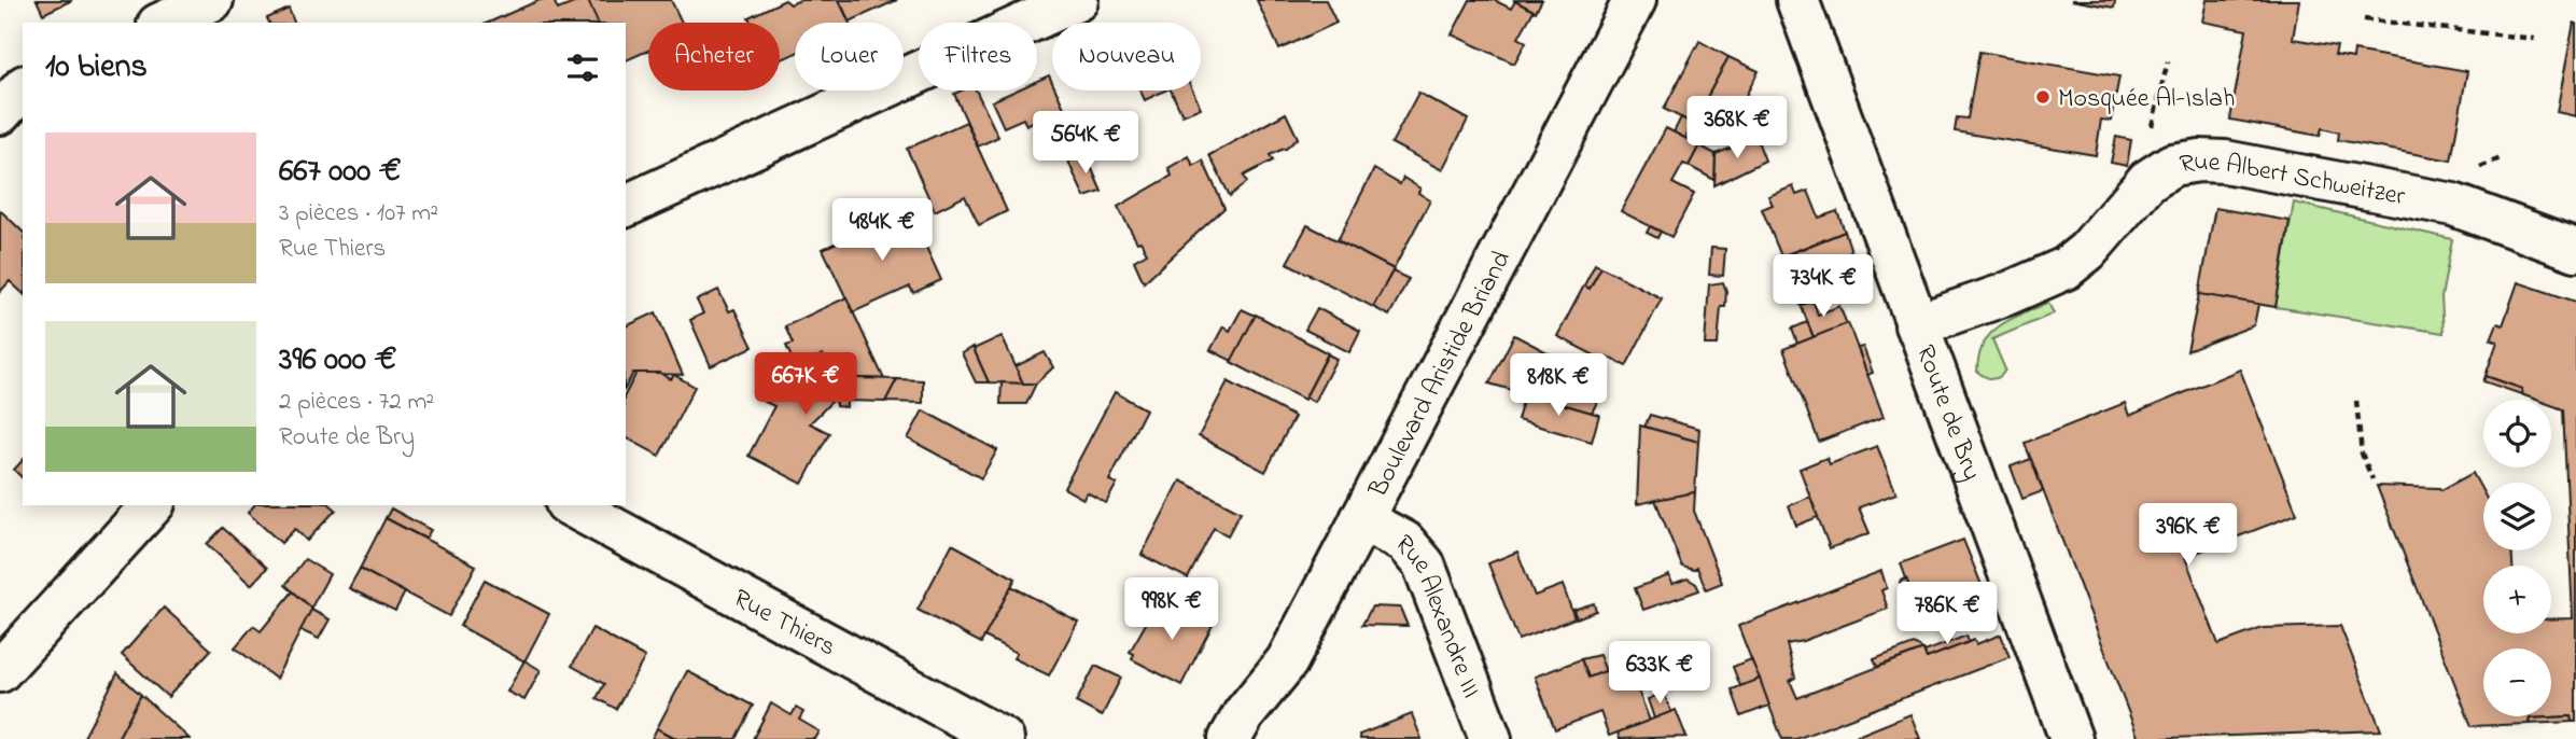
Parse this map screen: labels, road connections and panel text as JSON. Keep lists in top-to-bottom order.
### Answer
{
  "streets": {
    "street": [
      "Rue Albert Schweitzer",
      "Boulevard Aristide Briand",
      "Route de Bry",
      "Rue Thiers",
      "Rue Alexandre III"
    ]
  },
  "crossings": [
    ["Rue Albert Schweitzer", "Route de Bry"],
    ["Boulevard Aristide Briand", "Rue Alexandre III"]
  ],
  "places": ["Mosquée Al-Islah"],
  "page": {
    "chip": [
      "Acheter",
      "Louer",
      "Filtres",
      "Nouveau"
    ],
    "heading": "10 biens",
    "price": [
      "368K €",
      "564K €",
      "484K €",
      "734K €",
      "667K €",
      "818K €",
      "396K €",
      "998K €",
      "786K €",
      "633K €"
    ],
    "list": [
      {
        "name": "667 000 €",
        "note": "3 pièces · 107 m² · Rue Thiers"
      },
      {
        "name": "396 000 €",
        "note": "2 pièces · 72 m² · Route de Bry"
      }
    ],
    "map_buttons": ["+", "−"]
  }
}
